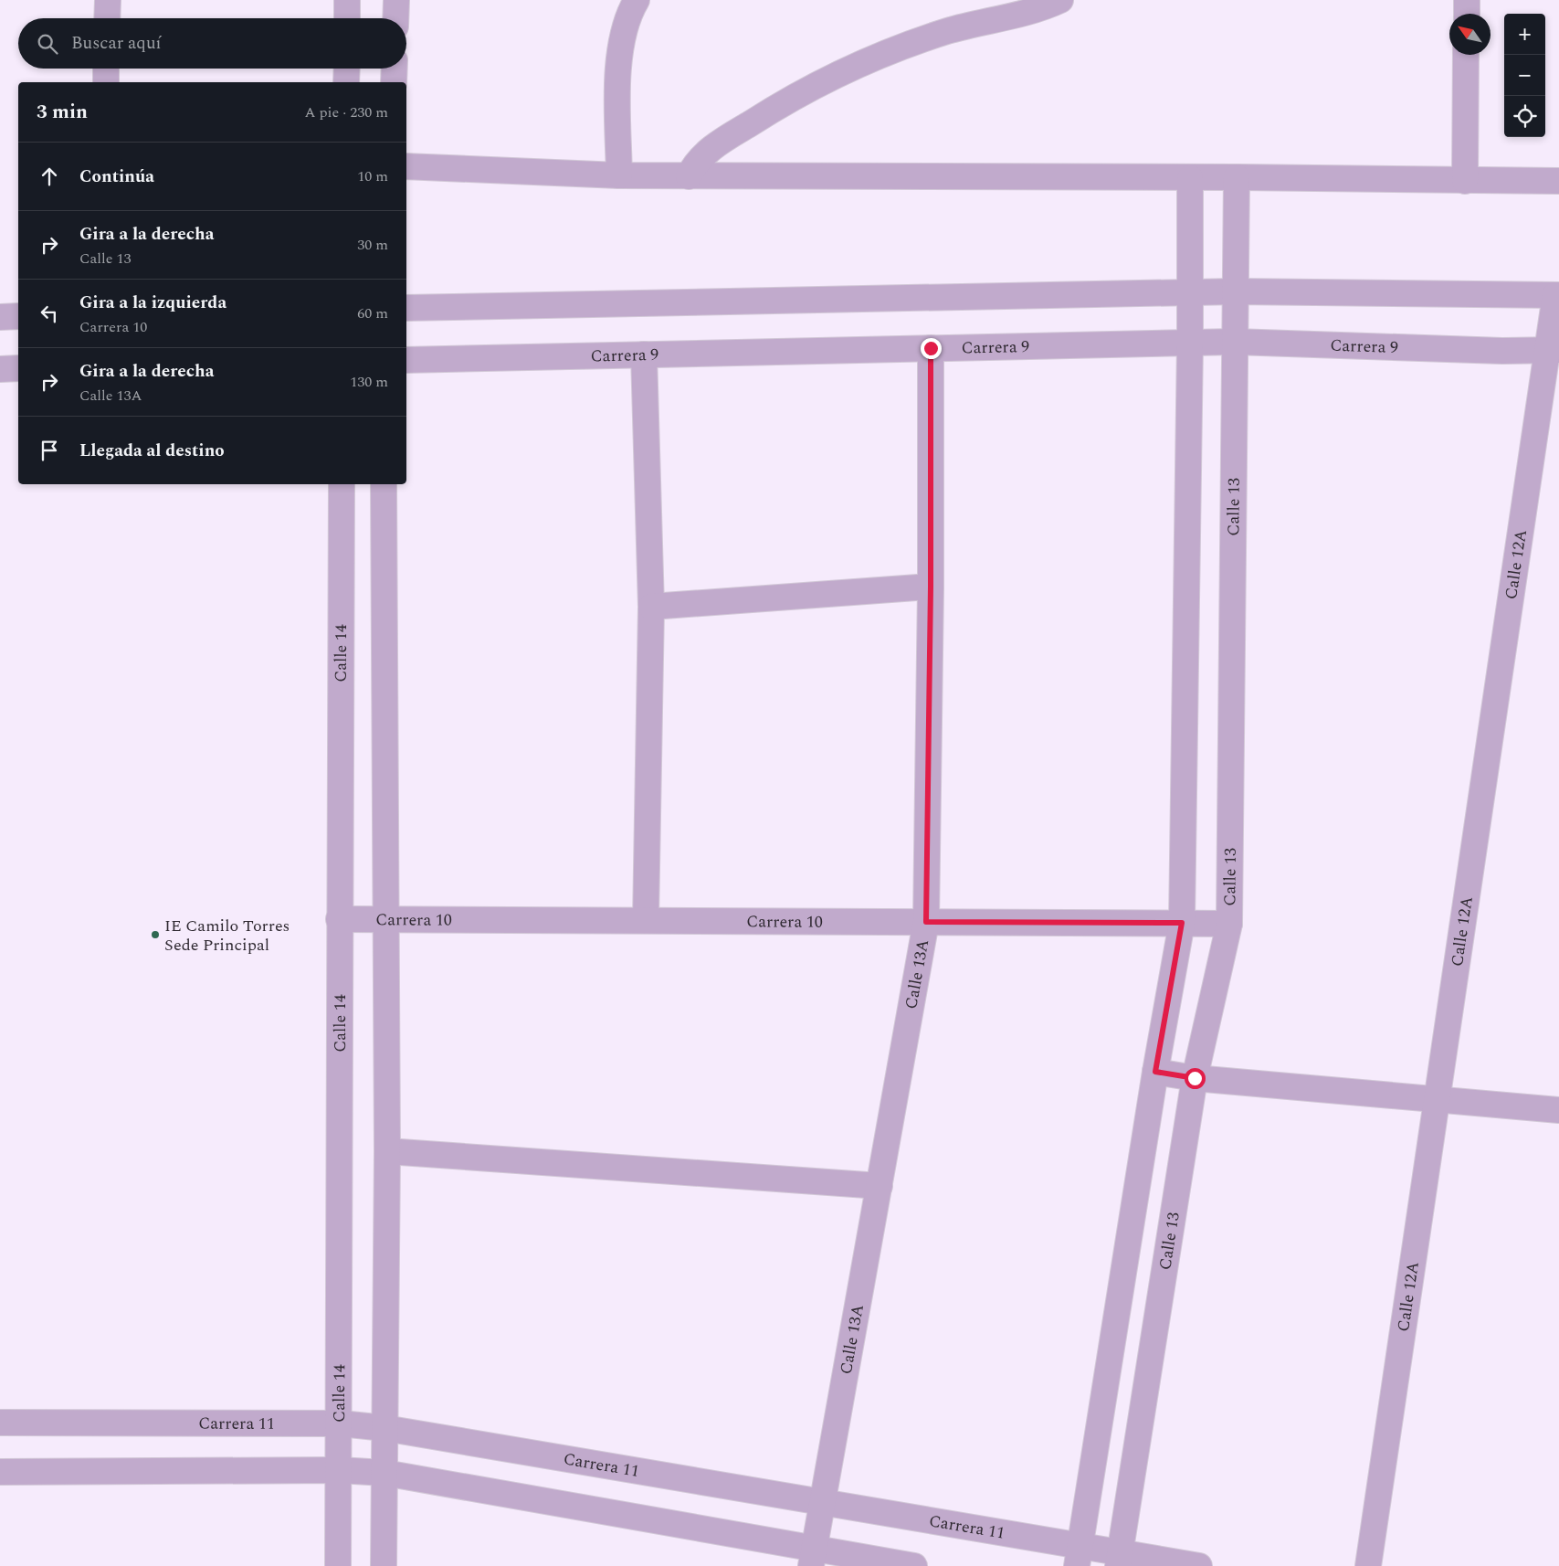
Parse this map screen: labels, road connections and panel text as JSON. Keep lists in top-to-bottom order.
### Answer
{
  "streets": {
    "street": [
      "Carrera 9",
      "Calle 13",
      "Calle 12A",
      "Calle 14",
      "Carrera 10",
      "Calle 13A",
      "Carrera 11"
    ]
  },
  "crossings": [
    ["Carrera 9", "Calle 13"],
    ["Carrera 9", "Calle 12A"],
    ["Carrera 9", "Calle 13A"],
    ["Calle 13", "Carrera 10"],
    ["Calle 13", "Carrera 11"],
    ["Calle 14", "Carrera 10"],
    ["Calle 14", "Carrera 11"],
    ["Carrera 10", "Calle 13A"],
    ["Calle 13A", "Carrera 11"]
  ],
  "places": ["IE Camilo Torres Sede Principal"],
  "north": "top left",
  "page": {
    "map_buttons": ["+", "−"],
    "search": "Buscar aquí",
    "heading": ["3 min", "A pie · 230 m"],
    "list": [
      ["Continúa", "10 m"],
      ["Gira a la derecha", "Calle 13", "30 m"],
      ["Gira a la izquierda", "Carrera 10", "60 m"],
      ["Gira a la derecha", "Calle 13A", "130 m"],
      "Llegada al destino"
    ]
  }
}
